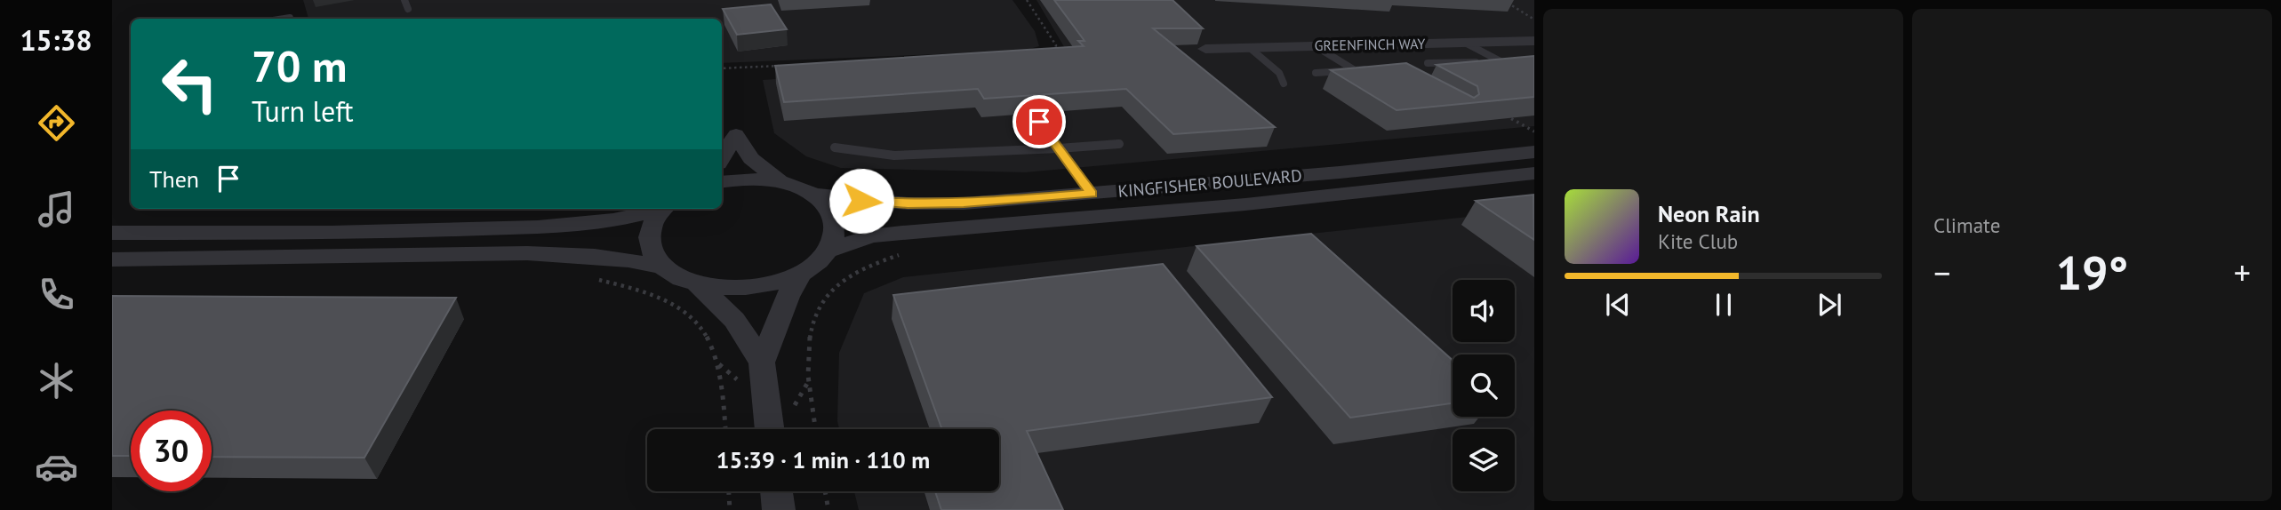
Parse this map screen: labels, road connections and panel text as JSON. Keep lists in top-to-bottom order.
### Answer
{
  "streets": {
    "street": ["GREENFINCH WAY", "KINGFISHER BOULEVARD"]
  },
  "page": {
    "tabs": "15:38",
    "tile": "Climate",
    "turn": ["70 m", "Turn left"],
    "then": "Then",
    "song": ["Neon Rain", "Kite Club"],
    "heat": ["−", "19°", "+"],
    "limit": "30",
    "trip": "15:39 · 1 min · 110 m"
  }
}
